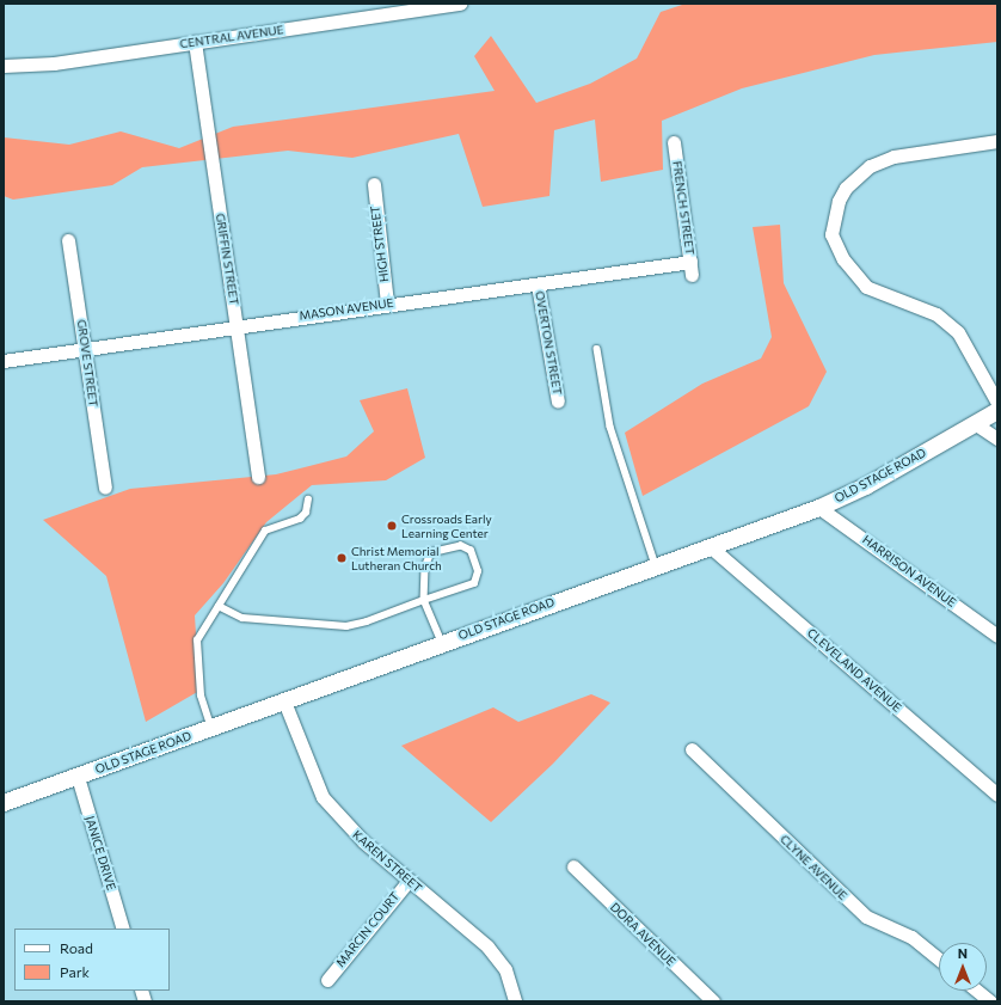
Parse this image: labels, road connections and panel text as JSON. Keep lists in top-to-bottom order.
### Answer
{
  "streets": {
    "street": [
      "CENTRAL AVENUE",
      "FRENCH STREET",
      "HIGH STREET",
      "GRIFFIN STREET",
      "MASON AVENUE",
      "OVERTON STREET",
      "GROVE STREET",
      "OLD STAGE ROAD",
      "HARRISON AVENUE",
      "CLEVELAND AVENUE",
      "JANICE DRIVE",
      "KAREN STREET",
      "CLYNE AVENUE",
      "MARCIN COURT",
      "DORA AVENUE"
    ]
  },
  "crossings": [
    ["CENTRAL AVENUE", "GRIFFIN STREET"],
    ["FRENCH STREET", "MASON AVENUE"],
    ["HIGH STREET", "MASON AVENUE"],
    ["GRIFFIN STREET", "MASON AVENUE"],
    ["MASON AVENUE", "OVERTON STREET"],
    ["MASON AVENUE", "GROVE STREET"],
    ["OLD STAGE ROAD", "HARRISON AVENUE"],
    ["OLD STAGE ROAD", "CLEVELAND AVENUE"],
    ["OLD STAGE ROAD", "JANICE DRIVE"],
    ["OLD STAGE ROAD", "KAREN STREET"],
    ["KAREN STREET", "MARCIN COURT"]
  ],
  "places": ["Crossroads Early Learning Center", "Christ Memorial Lutheran Church"],
  "legend": ["Road", "Park"],
  "north": "top"
}
